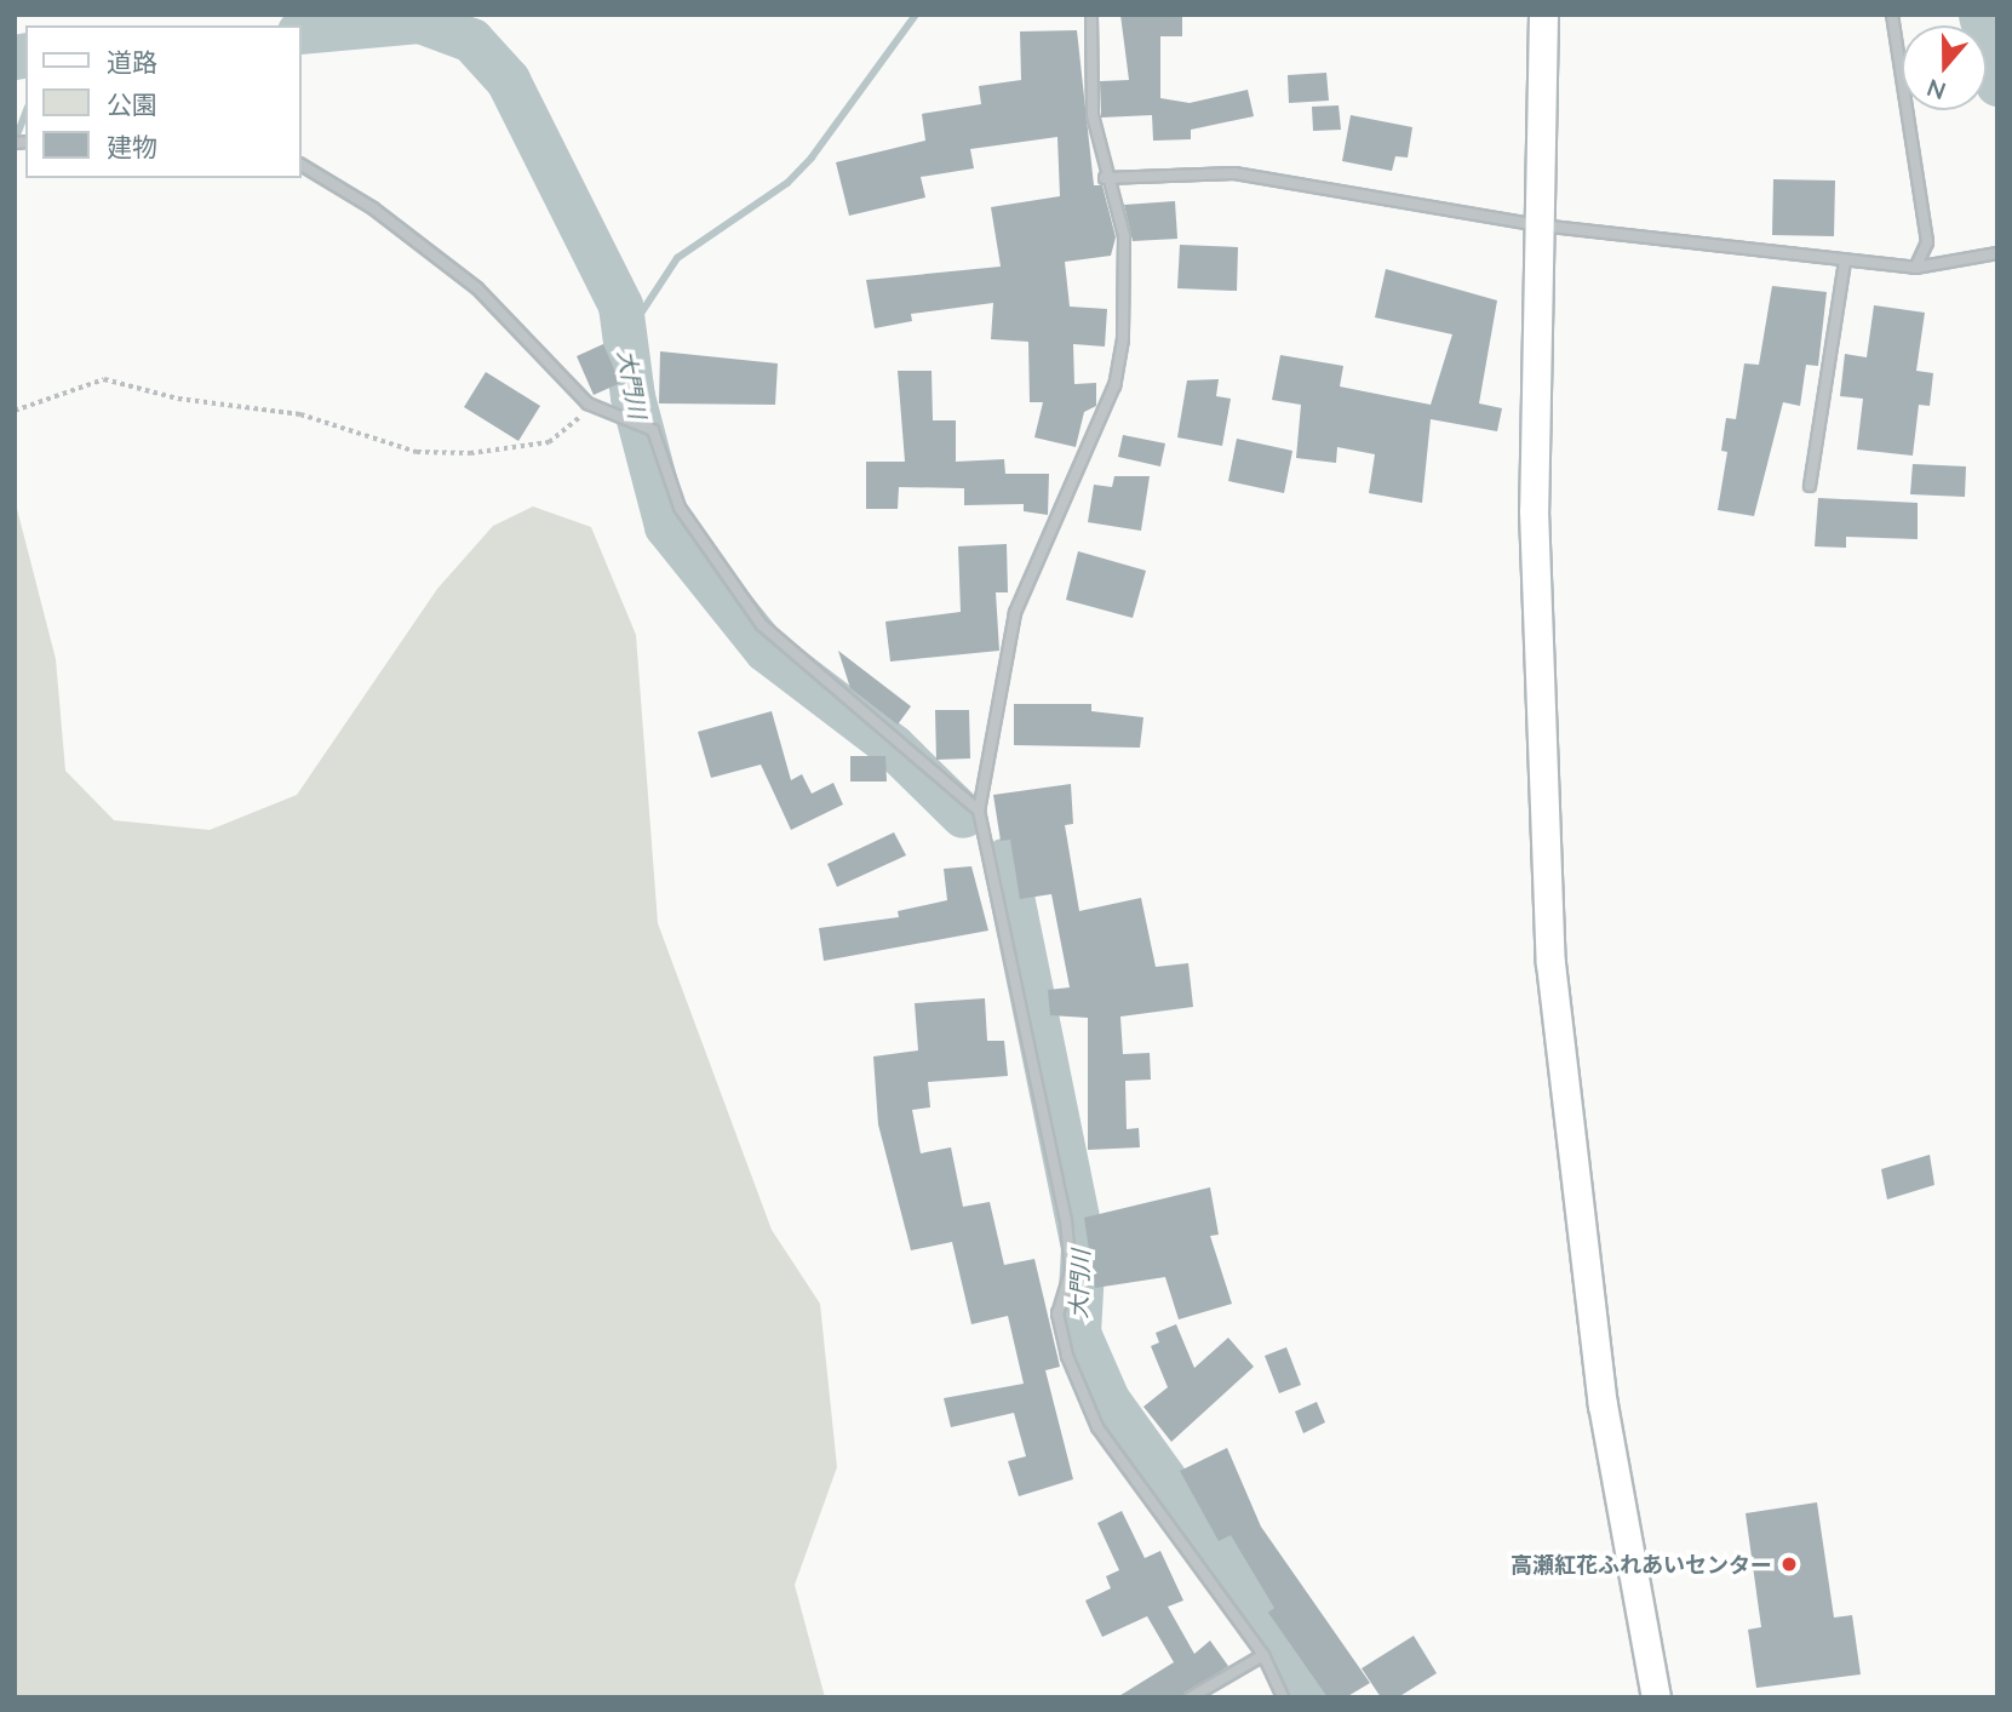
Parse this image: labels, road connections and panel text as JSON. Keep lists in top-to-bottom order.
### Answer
{
  "water": ["大門川"],
  "places": ["高瀬紅花ふれあいセンター"],
  "legend": ["道路", "公園", "建物"],
  "north": "bottom"
}
